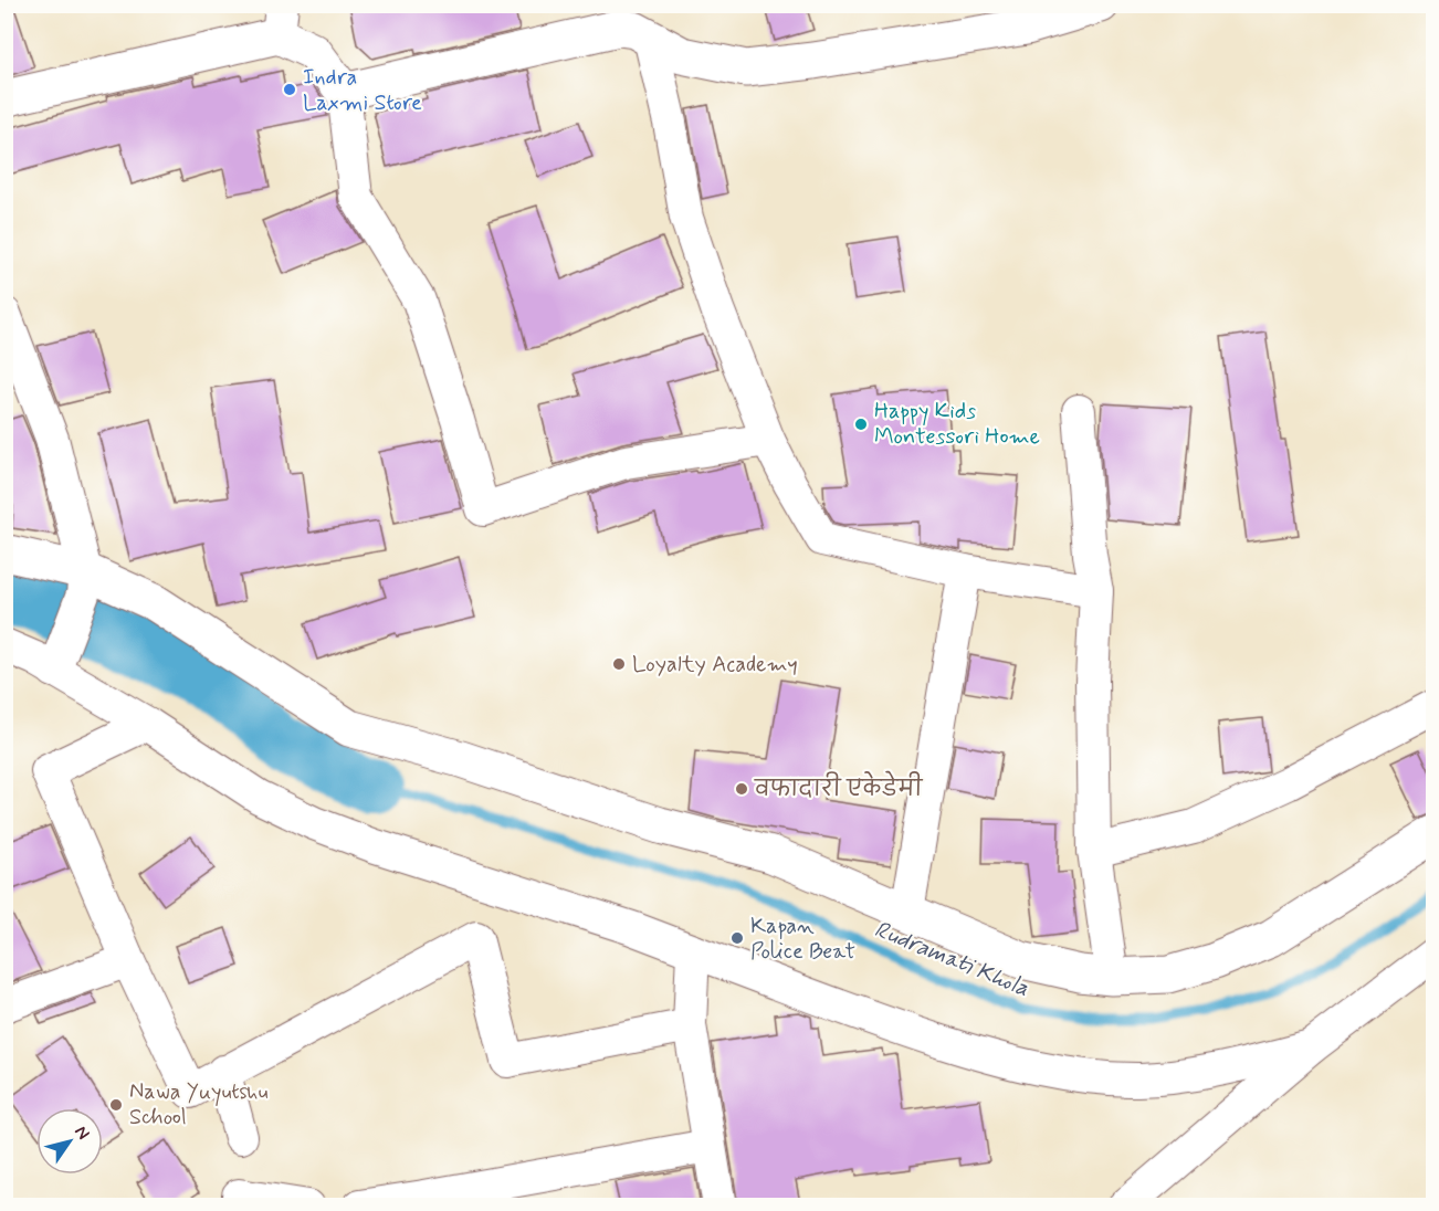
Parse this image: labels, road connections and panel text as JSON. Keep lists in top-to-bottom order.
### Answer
{
  "water": ["Rudramati Khola"],
  "places": [
    "Indra Laxmi Store",
    "Happy Kids Montessori Home",
    "Loyalty Academy",
    "वफादारी एकेडेमी",
    "Kapan Police Beat",
    "Nawa Yuyutshu School"
  ],
  "north": "top right"
}
